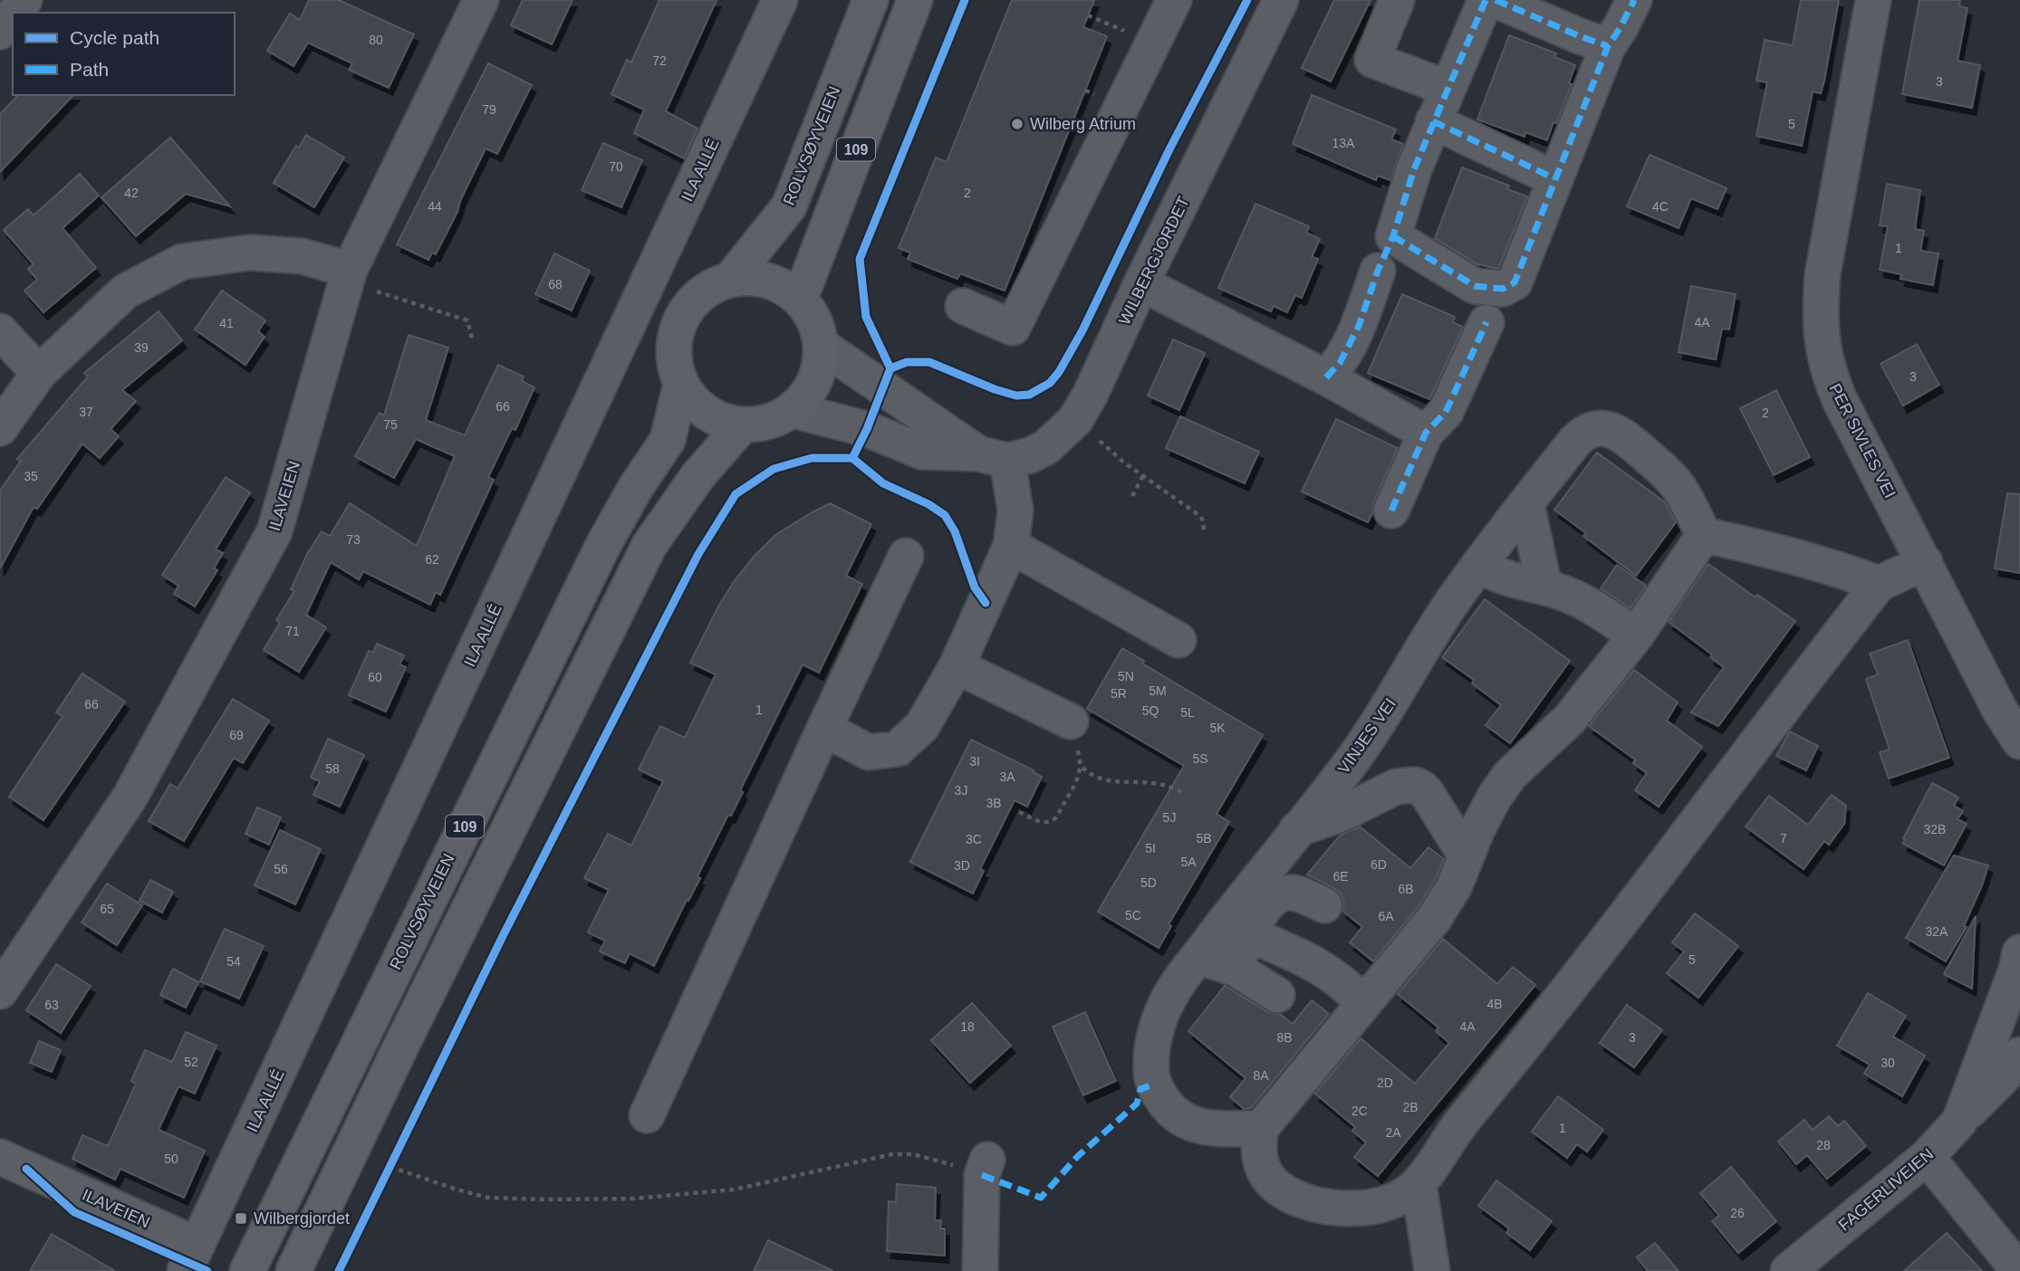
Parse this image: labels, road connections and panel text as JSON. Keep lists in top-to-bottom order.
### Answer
{
  "streets": {
    "main road": ["ROLVSØYVEIEN", "109"],
    "street": [
      "ILA ALLÉ",
      "WILBERGJORDET",
      "PER SIVLES VEI",
      "ILAVEIEN",
      "VINJES VEI",
      "FAGERLIVEIEN"
    ]
  },
  "crossings": [
    ["ROLVSØYVEIEN", "109"],
    ["ROLVSØYVEIEN", "WILBERGJORDET"],
    ["109", "WILBERGJORDET"],
    ["ILA ALLÉ", "ILAVEIEN"]
  ],
  "places": {
    "other": ["Wilberg Atrium"],
    "transit": ["Wilbergjordet"]
  },
  "house_numbers": [
    "80",
    "72",
    "3",
    "79",
    "5",
    "13A",
    "70",
    "42",
    "2",
    "44",
    "4C",
    "1",
    "68",
    "4A",
    "41",
    "39",
    "3",
    "66",
    "37",
    "2",
    "75",
    "35",
    "73",
    "62",
    "71",
    "5N",
    "60",
    "5M",
    "5R",
    "66",
    "1",
    "5Q",
    "5L",
    "5K",
    "69",
    "5S",
    "3I",
    "58",
    "3A",
    "3J",
    "3B",
    "5J",
    "32B",
    "5B",
    "7",
    "3C",
    "5I",
    "5A",
    "6D",
    "3D",
    "56",
    "6E",
    "5D",
    "6B",
    "65",
    "5C",
    "6A",
    "32A",
    "5",
    "54",
    "4B",
    "63",
    "18",
    "4A",
    "8B",
    "3",
    "52",
    "30",
    "8A",
    "2D",
    "2B",
    "2C",
    "1",
    "2A",
    "28",
    "50",
    "26"
  ],
  "legend": ["Cycle path", "Path"]
}
